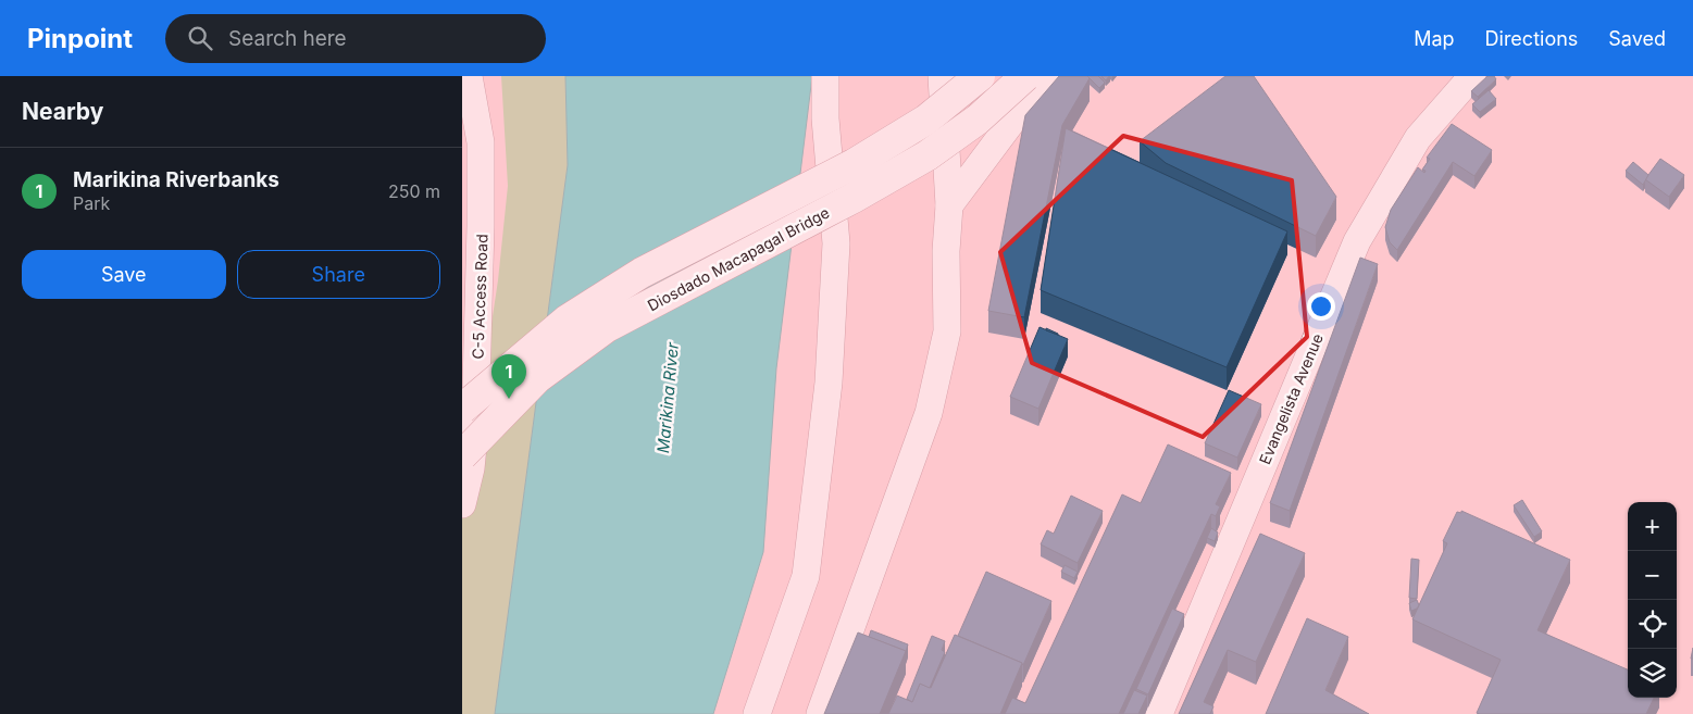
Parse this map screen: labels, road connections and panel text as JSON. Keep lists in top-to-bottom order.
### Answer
{
  "streets": {
    "main road": ["Diosdado Macapagal Bridge"],
    "street": ["C-5 Access Road", "Evangelista Avenue"]
  },
  "water": ["Marikina River"],
  "page": {
    "header": "Pinpoint",
    "search": "Search here",
    "nav": ["Map", "Directions", "Saved"],
    "heading": "Nearby",
    "list": [
      {
        "mark": "1",
        "name": "Marikina Riverbanks",
        "note": "Park",
        "value": "250 m"
      }
    ],
    "buttons": ["Save", "Share"],
    "pins": "1",
    "map_buttons": ["+", "−"]
  }
}
